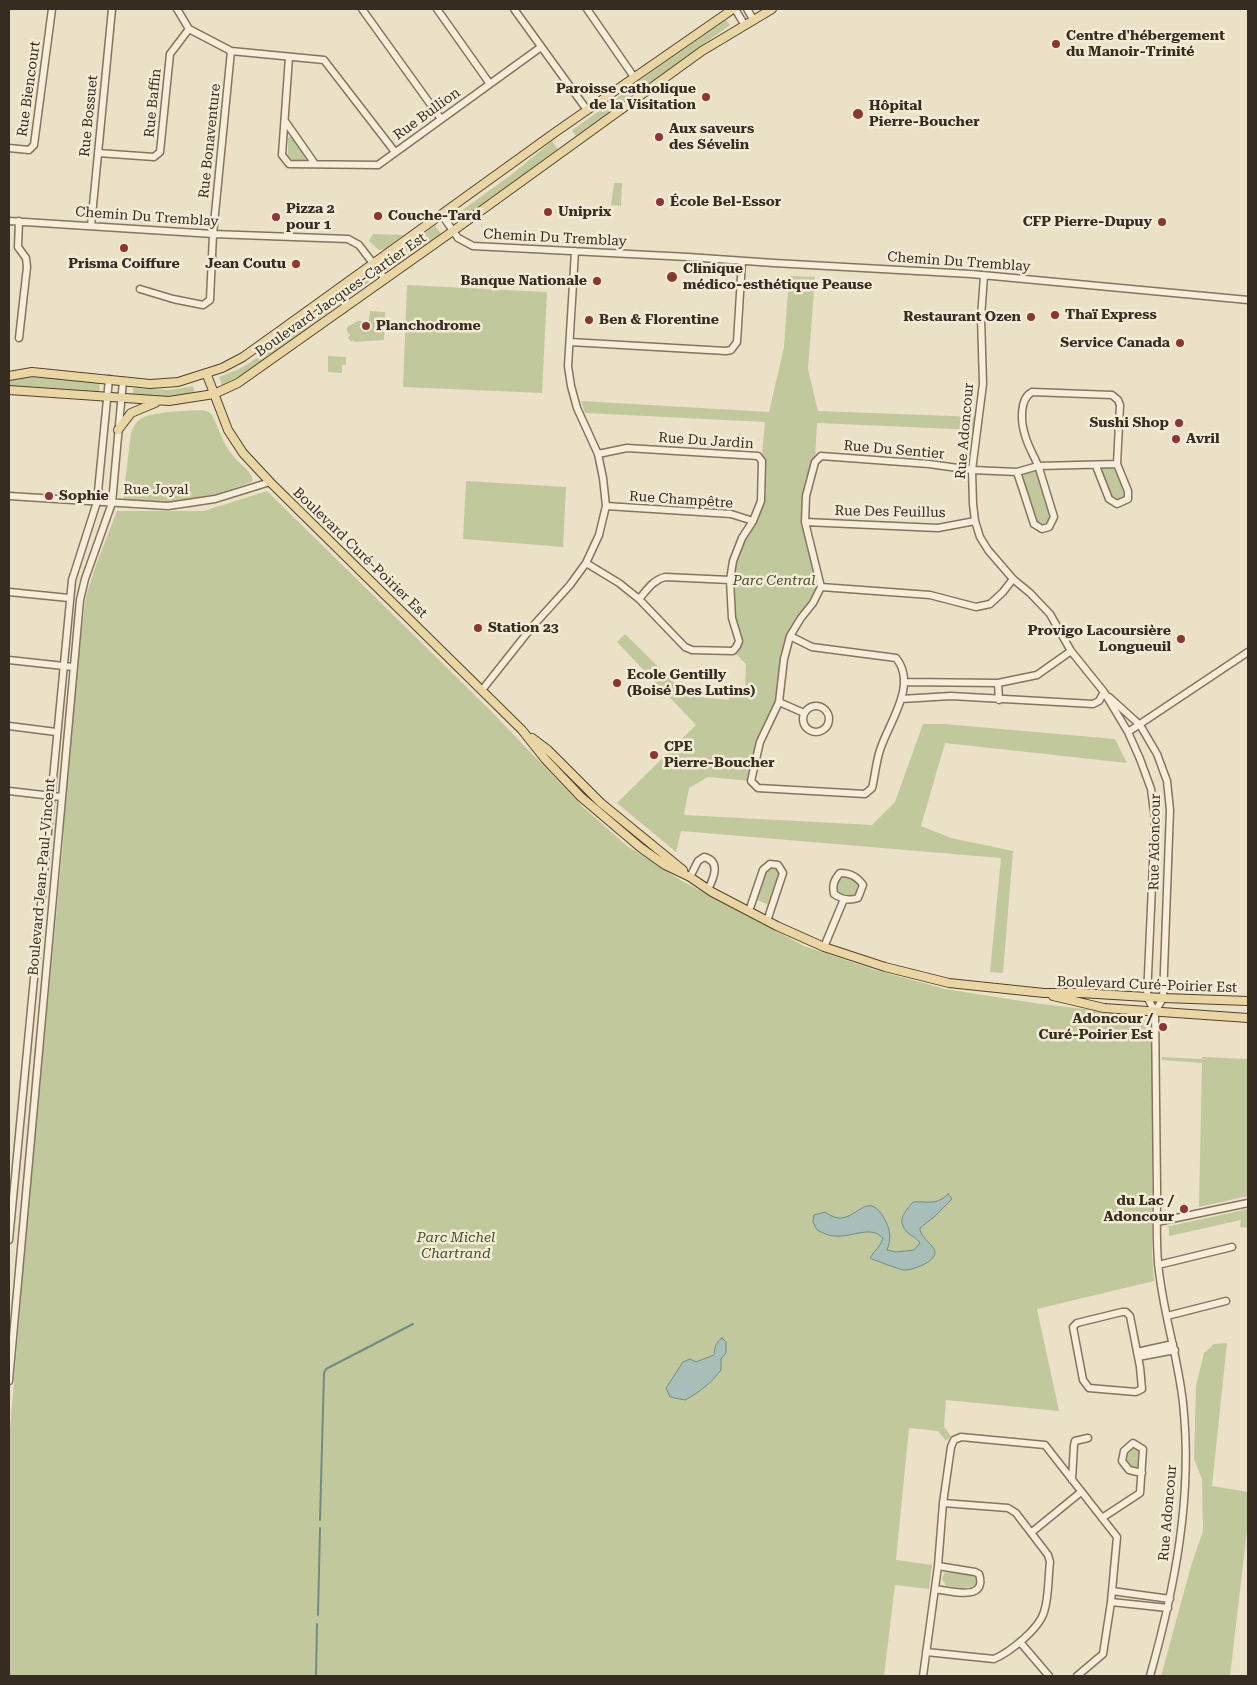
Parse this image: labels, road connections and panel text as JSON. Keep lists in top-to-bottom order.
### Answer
{
  "streets": {
    "main road": ["Boulevard Jacques-Cartier Est", "Boulevard Curé-Poirier Est"],
    "street": [
      "Rue Biencourt",
      "Rue Baffin",
      "Rue Bullion",
      "Rue Bossuet",
      "Rue Bonaventure",
      "Chemin Du Tremblay",
      "Rue Adoncour",
      "Rue Du Jardin",
      "Rue Du Sentier",
      "Rue Joyal",
      "Rue Champêtre",
      "Rue Des Feuillus",
      "Boulevard Jean-Paul-Vincent"
    ]
  },
  "crossings": [
    ["Rue Baffin", "Rue Bossuet"],
    ["Rue Bossuet", "Chemin Du Tremblay"],
    ["Rue Bonaventure", "Chemin Du Tremblay"],
    ["Chemin Du Tremblay", "Boulevard Jacques-Cartier Est"],
    ["Chemin Du Tremblay", "Rue Adoncour"],
    ["Boulevard Jacques-Cartier Est", "Boulevard Curé-Poirier Est"],
    ["Boulevard Jacques-Cartier Est", "Boulevard Jean-Paul-Vincent"],
    ["Rue Adoncour", "Rue Du Sentier"],
    ["Rue Adoncour", "Rue Des Feuillus"],
    ["Rue Adoncour", "Boulevard Curé-Poirier Est"],
    ["Rue Du Jardin", "Rue Champêtre"],
    ["Rue Du Sentier", "Rue Des Feuillus"],
    ["Rue Joyal", "Boulevard Curé-Poirier Est"],
    ["Rue Joyal", "Boulevard Jean-Paul-Vincent"]
  ],
  "parks": ["Parc Central", "Parc Michel Chartrand"],
  "places": [
    "Centre d'hébergement du Manoir-Trinité",
    "Paroisse catholique de la Visitation",
    "Hôpital Pierre-Boucher",
    "Aux saveurs des Sévelin",
    "École Bel-Essor",
    "Uniprix",
    "Couche-Tard",
    "Pizza 2 pour 1",
    "CFP Pierre-Dupuy",
    "Prisma Coiffure",
    "Jean Coutu",
    "Clinique médico-esthétique Peause",
    "Banque Nationale",
    "Thaï Express",
    "Restaurant Ozen",
    "Ben & Florentine",
    "Planchodrome",
    "Service Canada",
    "Sushi Shop",
    "Avril",
    "Sophie",
    "Station 23",
    "Provigo Lacoursière Longueuil",
    "Ecole Gentilly (Boisé Des Lutins)",
    "CPE Pierre-Boucher",
    "Adoncour / Curé-Poirier Est",
    "du Lac / Adoncour"
  ]
}
